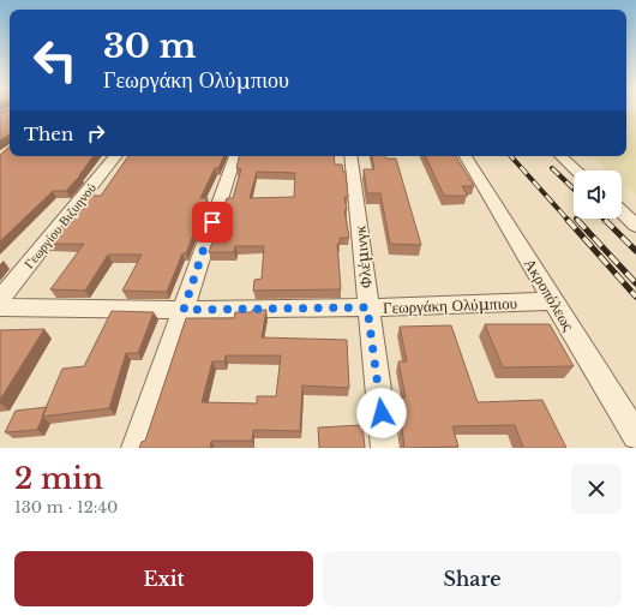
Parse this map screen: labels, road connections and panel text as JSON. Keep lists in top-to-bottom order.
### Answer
{
  "streets": {
    "street": [
      "Γεωργίου Βιζυηνού",
      "Φλέμινγκ",
      "Ακροπόλεως",
      "Γεωργάκη Ολύμπιου"
    ]
  },
  "crossings": [
    ["Φλέμινγκ", "Γεωργάκη Ολύμπιου"],
    ["Ακροπόλεως", "Γεωργάκη Ολύμπιου"]
  ],
  "page": {
    "turn": ["30 m", "Γεωργάκη Ολύμπιου"],
    "then": "Then",
    "heading": ["2 min", "130 m · 12:40"],
    "buttons": ["Exit", "Share"]
  }
}
